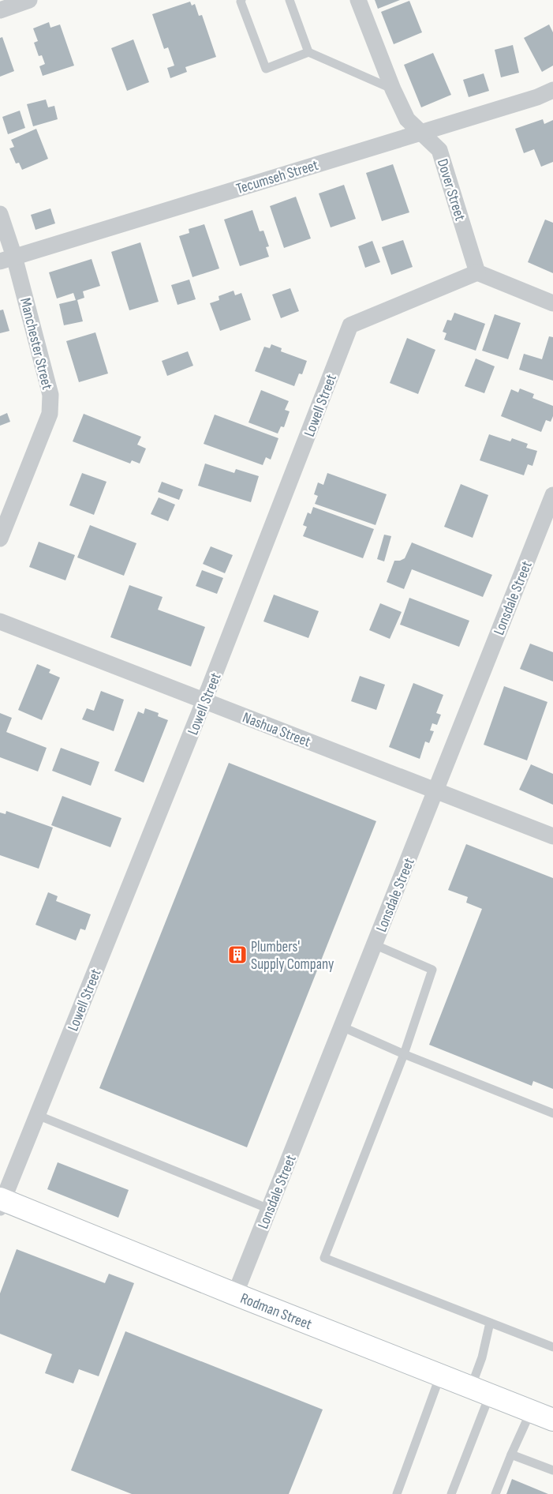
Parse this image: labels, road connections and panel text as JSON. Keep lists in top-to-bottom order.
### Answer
{
  "streets": {
    "main road": ["Rodman Street"],
    "street": [
      "Tecumseh Street",
      "Dover Street",
      "Manchester Street",
      "Lowell Street",
      "Lonsdale Street",
      "Nashua Street"
    ]
  },
  "crossings": [
    ["Tecumseh Street", "Dover Street"],
    ["Tecumseh Street", "Manchester Street"],
    ["Dover Street", "Lowell Street"],
    ["Lowell Street", "Nashua Street"],
    ["Lowell Street", "Rodman Street"],
    ["Lonsdale Street", "Nashua Street"],
    ["Lonsdale Street", "Rodman Street"]
  ],
  "places": {
    "building": ["Plumbers' Supply Company"]
  }
}
